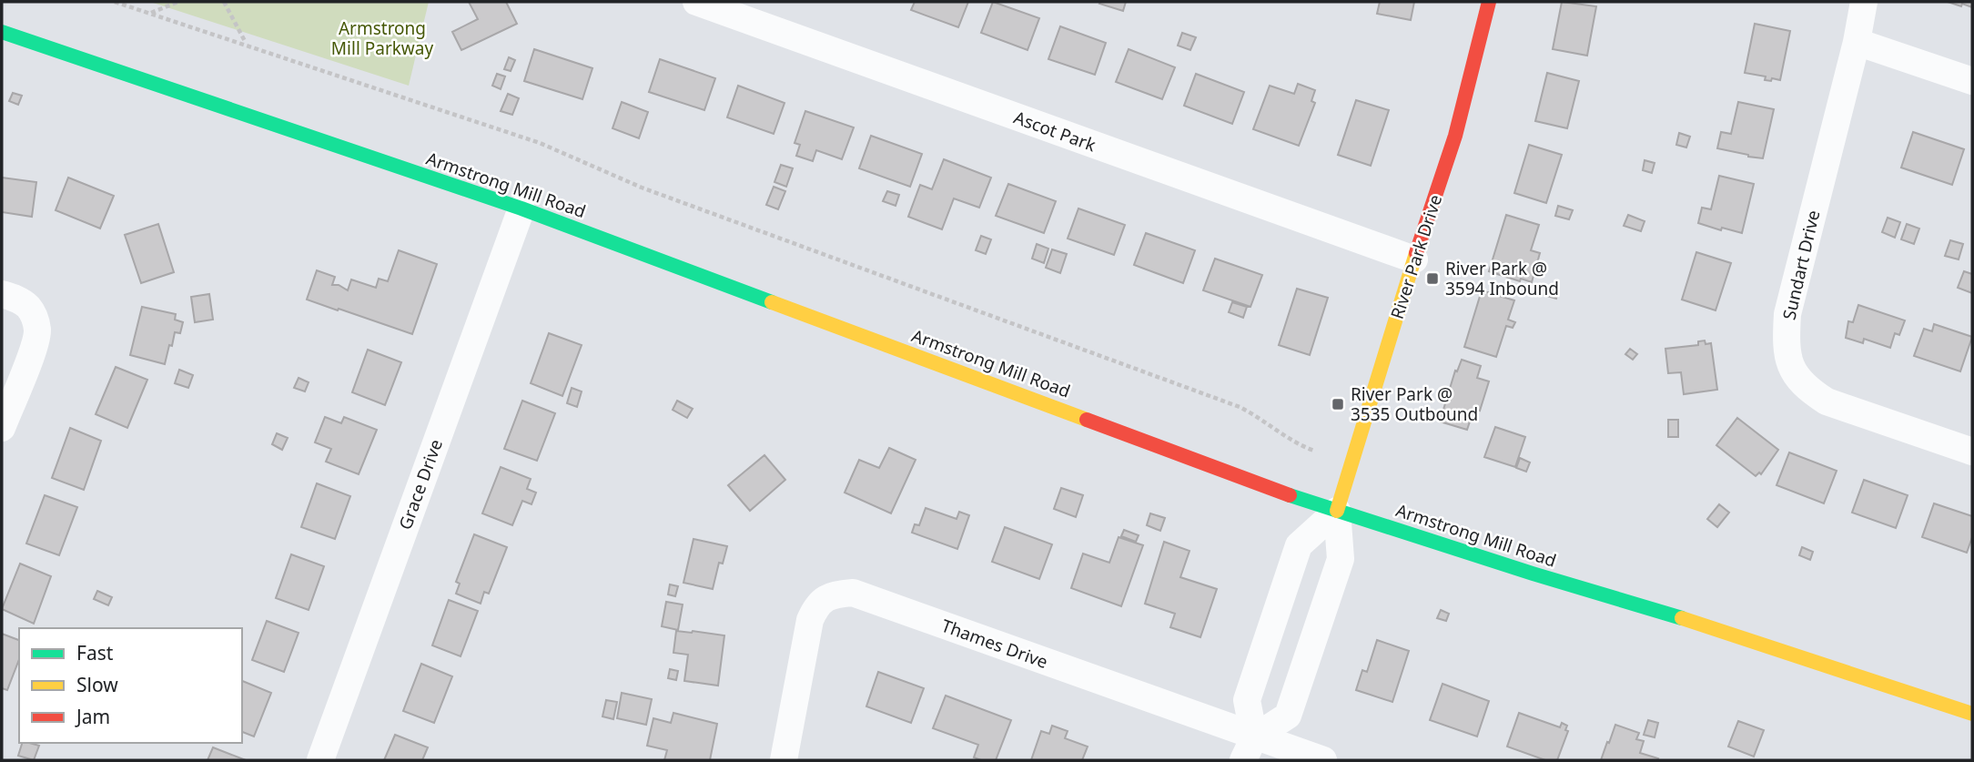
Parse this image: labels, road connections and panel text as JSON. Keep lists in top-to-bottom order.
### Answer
{
  "streets": {
    "main road": ["Armstrong Mill Road", "River Park Drive"],
    "street": [
      "Ascot Park",
      "Sundart Drive",
      "Grace Drive",
      "Thames Drive"
    ]
  },
  "crossings": [
    ["Ascot Park", "River Park Drive"],
    ["Armstrong Mill Road", "River Park Drive"],
    ["Armstrong Mill Road", "Grace Drive"],
    ["River Park Drive", "Thames Drive"]
  ],
  "parks": ["Armstrong Mill Parkway"],
  "places": {
    "transit": ["River Park @ 3594 Inbound", "River Park @ 3535 Outbound"]
  },
  "legend": ["Fast", "Slow", "Jam"]
}
